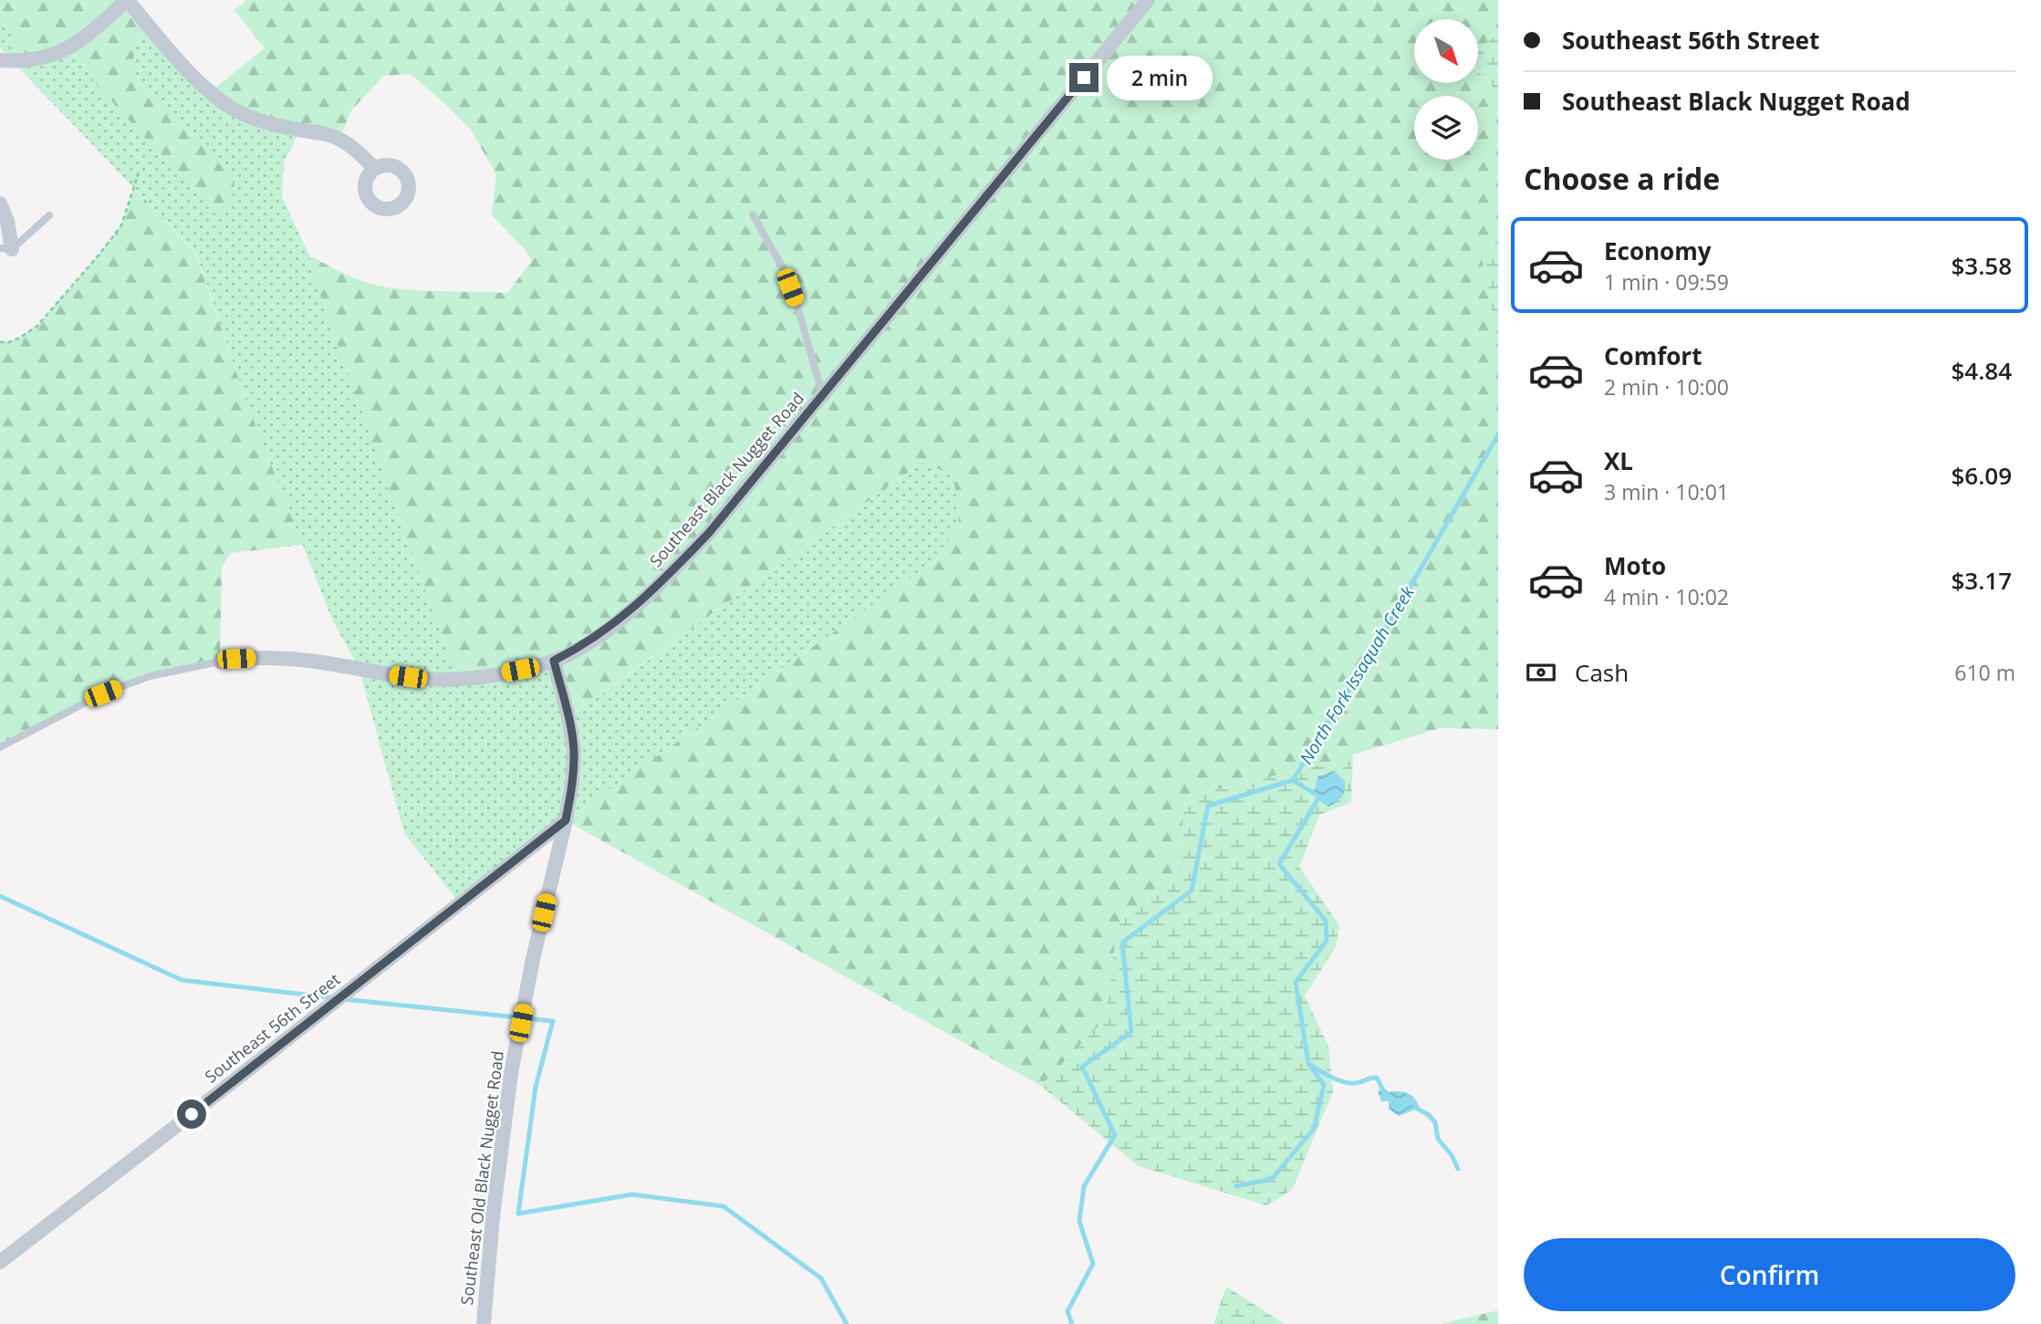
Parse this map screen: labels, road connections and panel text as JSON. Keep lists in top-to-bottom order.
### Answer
{
  "streets": {
    "street": ["Southeast Black Nugget Road", "Southeast 56th Street", "Southeast Old Black Nugget Road"]
  },
  "crossings": [
    ["Southeast Black Nugget Road", "Southeast Old Black Nugget Road"],
    ["Southeast 56th Street", "Southeast Old Black Nugget Road"]
  ],
  "water": ["North Fork Issaquah Creek"],
  "north": "bottom right",
  "page": {
    "banner": ["Southeast 56th Street", "Southeast Black Nugget Road"],
    "bubble": "2 min",
    "heading": "Choose a ride",
    "list": [
      {
        "name": "Economy",
        "note": "1 min · 09:59",
        "value": "$3.58"
      },
      {
        "name": "Comfort",
        "note": "2 min · 10:00",
        "value": "$4.84"
      },
      {
        "name": "XL",
        "note": "3 min · 10:01",
        "value": "$6.09"
      },
      {
        "name": "Moto",
        "note": "4 min · 10:02",
        "value": "$3.17"
      }
    ],
    "pay": ["Cash", "610 m"],
    "buttons": "Confirm"
  }
}
